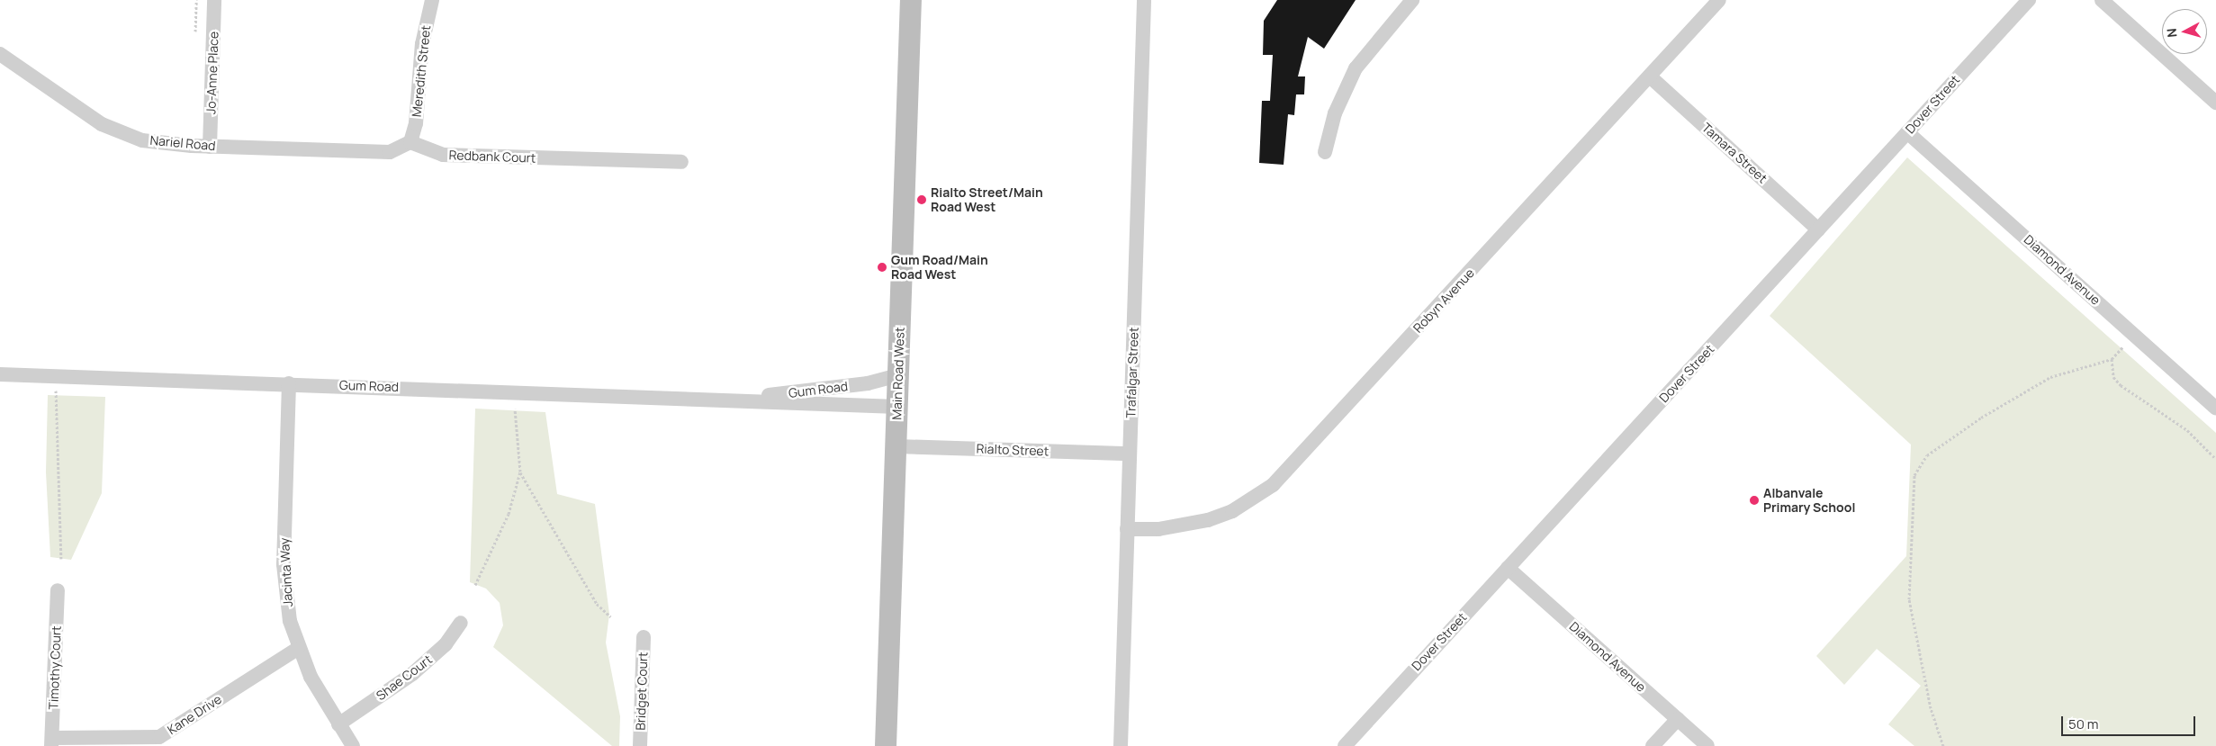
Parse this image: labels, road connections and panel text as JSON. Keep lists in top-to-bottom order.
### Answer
{
  "streets": {
    "street": [
      "Meredith Street",
      "Jo-Anne Place",
      "Dover Street",
      "Nariel Road",
      "Tamara Street",
      "Redbank Court",
      "Diamond Avenue",
      "Robyn Avenue",
      "Trafalgar Street",
      "Main Road West",
      "Gum Road",
      "Rialto Street",
      "Jacinta Way",
      "Timothy Court",
      "Shae Court",
      "Bridget Court",
      "Kane Drive"
    ]
  },
  "crossings": [
    ["Meredith Street", "Nariel Road"],
    ["Meredith Street", "Redbank Court"],
    ["Jo-Anne Place", "Nariel Road"],
    ["Dover Street", "Tamara Street"],
    ["Dover Street", "Diamond Avenue"],
    ["Nariel Road", "Redbank Court"],
    ["Tamara Street", "Robyn Avenue"],
    ["Robyn Avenue", "Trafalgar Street"],
    ["Trafalgar Street", "Rialto Street"],
    ["Main Road West", "Gum Road"],
    ["Main Road West", "Rialto Street"],
    ["Gum Road", "Jacinta Way"],
    ["Jacinta Way", "Shae Court"],
    ["Jacinta Way", "Kane Drive"],
    ["Timothy Court", "Kane Drive"]
  ],
  "places": ["Rialto Street/Main Road West", "Gum Road/Main Road West", "Albanvale Primary School"],
  "scale_bar": "50 m",
  "north": "left"
}
